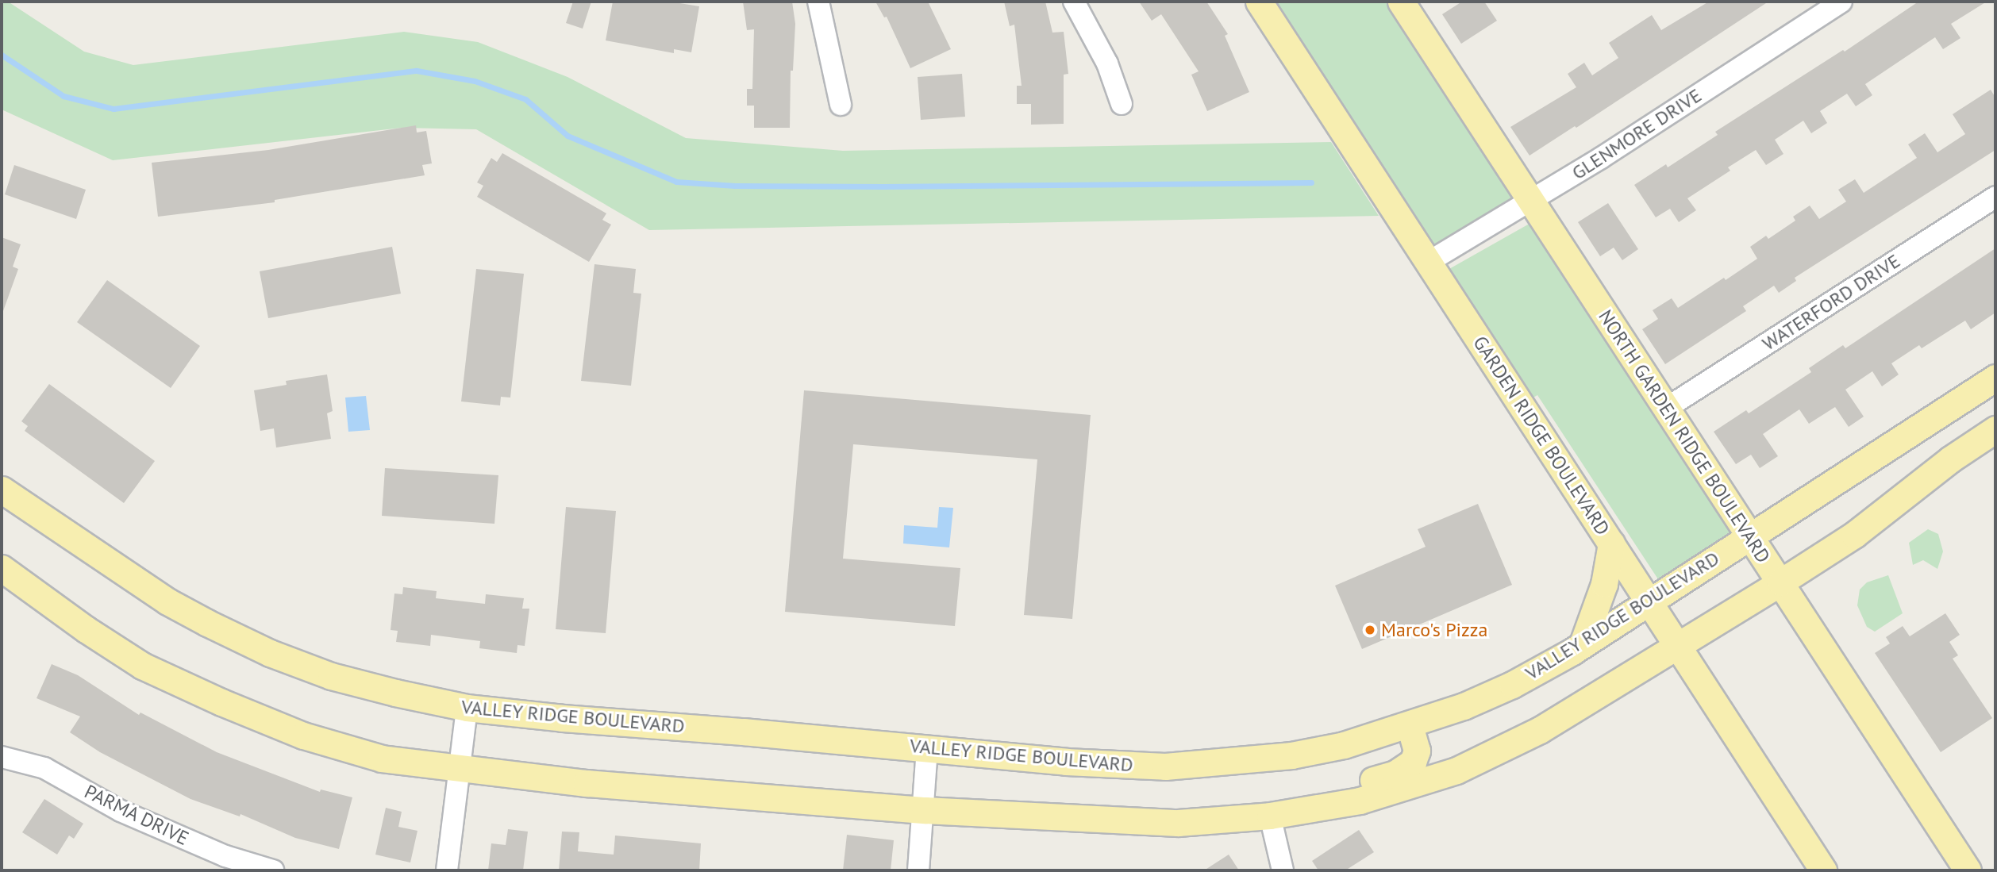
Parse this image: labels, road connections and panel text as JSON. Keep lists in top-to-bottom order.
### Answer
{
  "streets": {
    "main road": ["GARDEN RIDGE BOULEVARD", "NORTH GARDEN RIDGE BOULEVARD", "VALLEY RIDGE BOULEVARD"],
    "street": ["GLENMORE DRIVE", "WATERFORD DRIVE", "PARMA DRIVE"]
  },
  "crossings": [
    ["GLENMORE DRIVE", "GARDEN RIDGE BOULEVARD"],
    ["GLENMORE DRIVE", "NORTH GARDEN RIDGE BOULEVARD"],
    ["WATERFORD DRIVE", "NORTH GARDEN RIDGE BOULEVARD"],
    ["GARDEN RIDGE BOULEVARD", "VALLEY RIDGE BOULEVARD"],
    ["NORTH GARDEN RIDGE BOULEVARD", "VALLEY RIDGE BOULEVARD"]
  ],
  "places": ["Marco's Pizza"]
}
